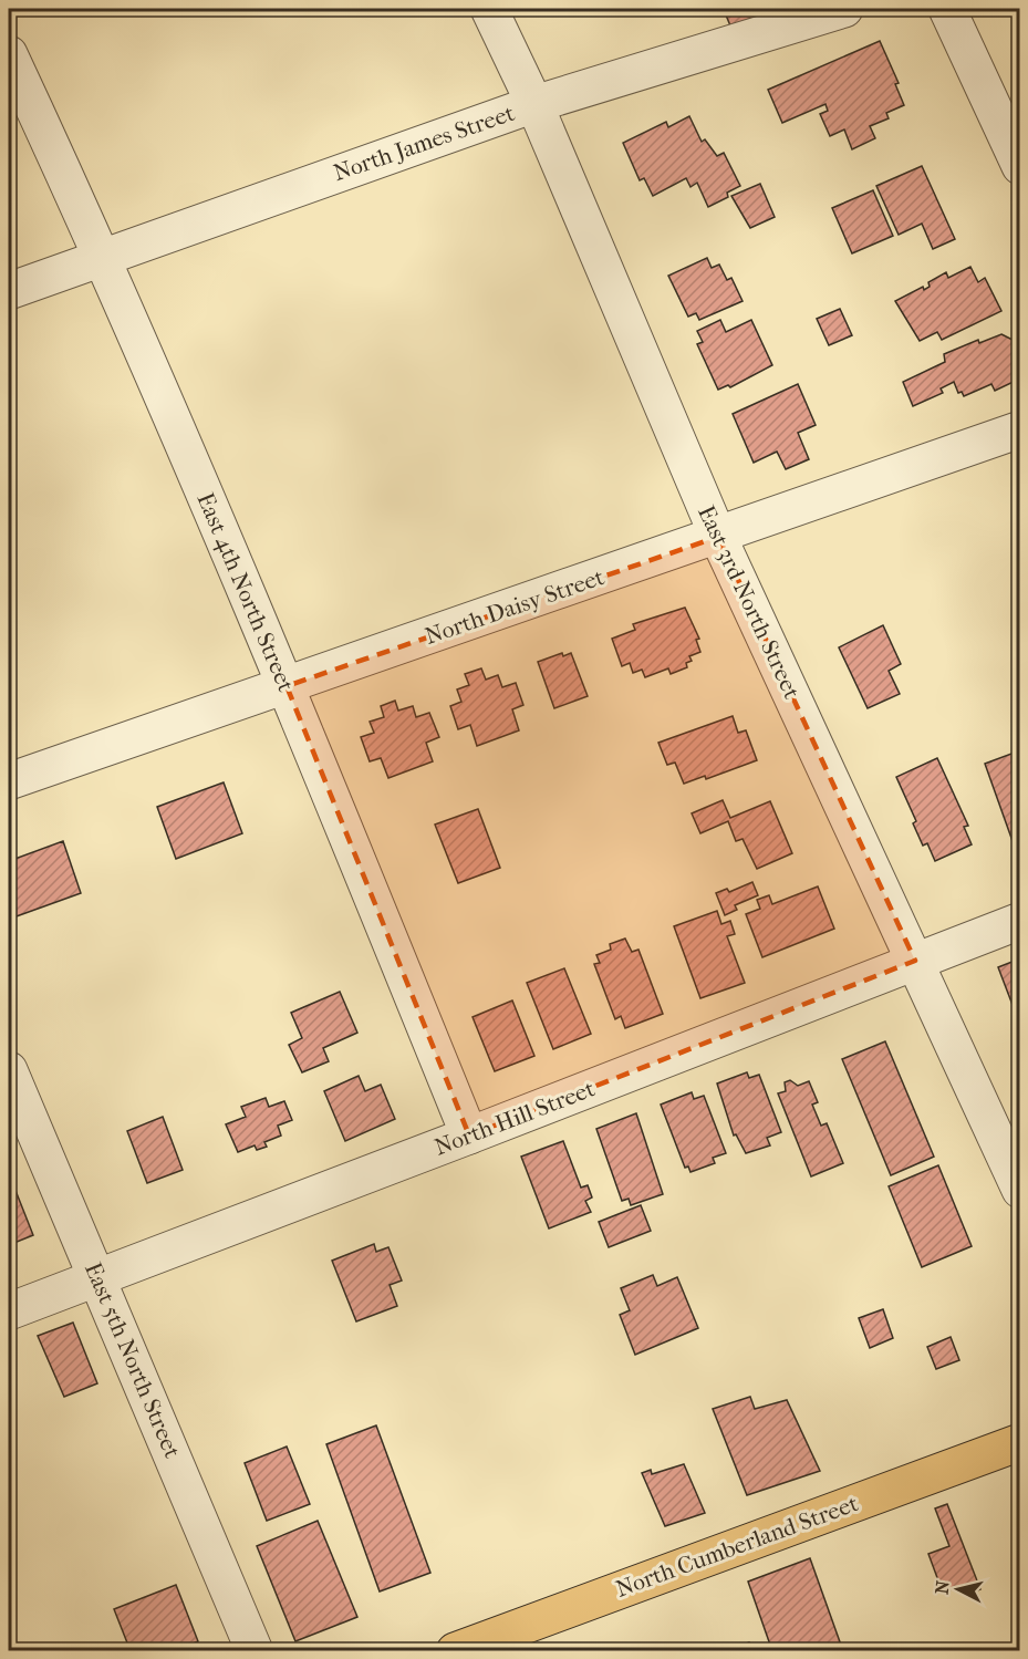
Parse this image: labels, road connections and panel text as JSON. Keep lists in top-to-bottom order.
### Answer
{
  "streets": {
    "main road": ["North Cumberland Street"],
    "street": [
      "North James Street",
      "East 4th North Street",
      "East 3rd North Street",
      "North Daisy Street",
      "North Hill Street",
      "East 5th North Street"
    ]
  },
  "crossings": [
    ["North James Street", "East 4th North Street"],
    ["North James Street", "East 3rd North Street"],
    ["East 4th North Street", "North Daisy Street"],
    ["East 4th North Street", "North Hill Street"],
    ["East 3rd North Street", "North Daisy Street"],
    ["East 3rd North Street", "North Hill Street"],
    ["North Hill Street", "East 5th North Street"]
  ],
  "north": "left"
}
